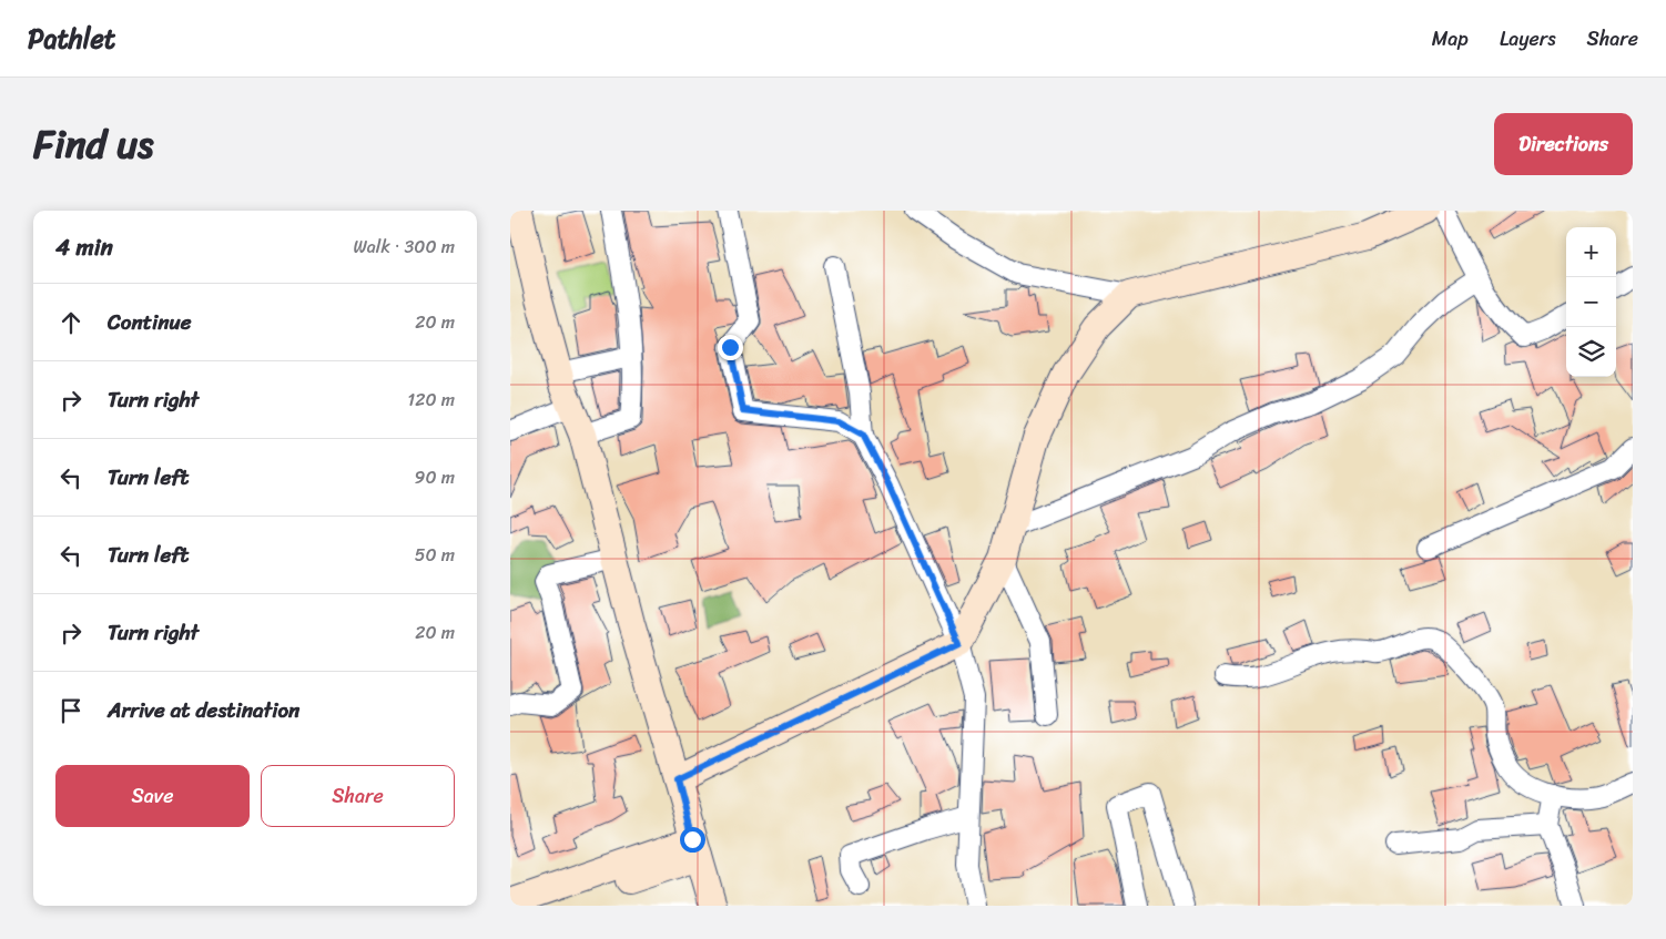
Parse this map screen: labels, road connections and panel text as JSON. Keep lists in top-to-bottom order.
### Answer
{
  "page": {
    "header": "Pathlet",
    "nav": ["Map", "Layers", "Share"],
    "title": "Find us",
    "buttons": [
      "Directions",
      ["Save", "Share"]
    ],
    "heading": ["4 min", "Walk · 300 m"],
    "map_buttons": ["+", "−"],
    "list": [
      ["Continue", "20 m"],
      ["Turn right", "120 m"],
      ["Turn left", "90 m"],
      ["Turn left", "50 m"],
      ["Turn right", "20 m"],
      "Arrive at destination"
    ]
  }
}
